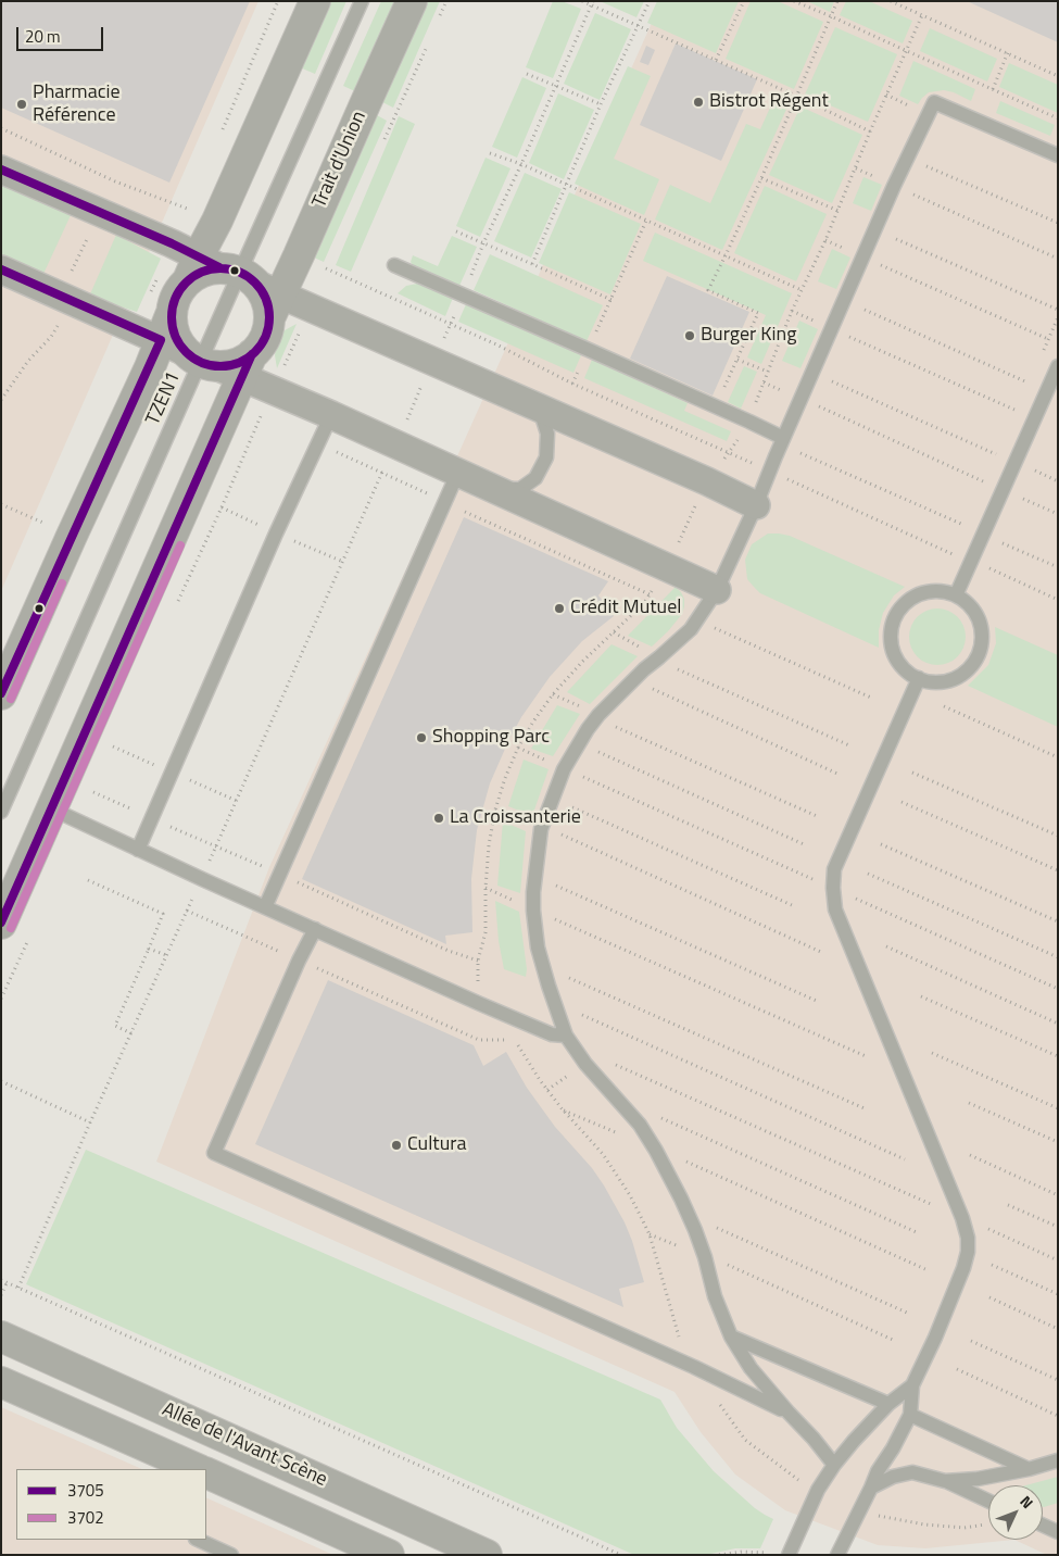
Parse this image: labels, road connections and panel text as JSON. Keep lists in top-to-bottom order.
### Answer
{
  "streets": {
    "street": ["Trait d'Union", "Allée de l'Avant Scène"],
    "lane": ["TZEN1"]
  },
  "crossings": [
    ["Trait d'Union", "TZEN1"]
  ],
  "places": [
    "Bistrot Régent",
    "Pharmacie Référence",
    "Burger King",
    "Crédit Mutuel",
    "Shopping Parc",
    "La Croissanterie",
    "Cultura"
  ],
  "lines": ["transit line 3705", "transit line 3702"],
  "legend": ["3705", "3702"],
  "scale_bar": "20 m",
  "north": "top right"
}
